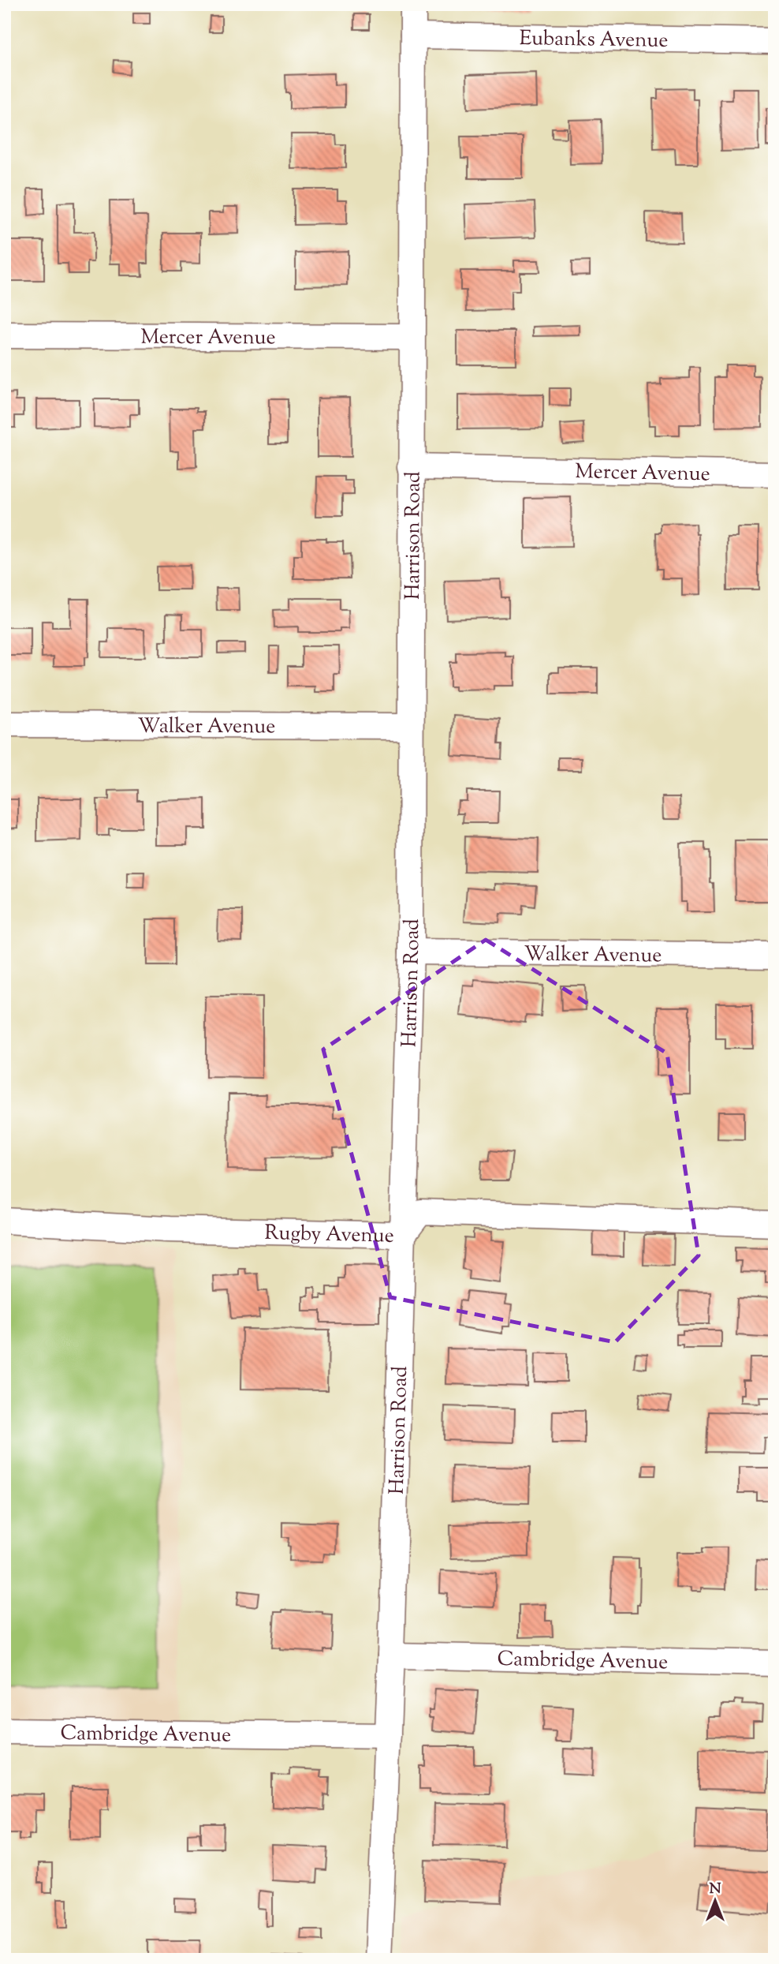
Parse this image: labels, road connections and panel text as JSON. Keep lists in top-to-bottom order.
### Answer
{
  "streets": {
    "street": [
      "Eubanks Avenue",
      "Mercer Avenue",
      "Harrison Road",
      "Walker Avenue",
      "Rugby Avenue",
      "Cambridge Avenue"
    ]
  },
  "crossings": [
    ["Eubanks Avenue", "Harrison Road"],
    ["Mercer Avenue", "Harrison Road"],
    ["Harrison Road", "Walker Avenue"],
    ["Harrison Road", "Rugby Avenue"],
    ["Harrison Road", "Cambridge Avenue"]
  ],
  "north": "top"
}
